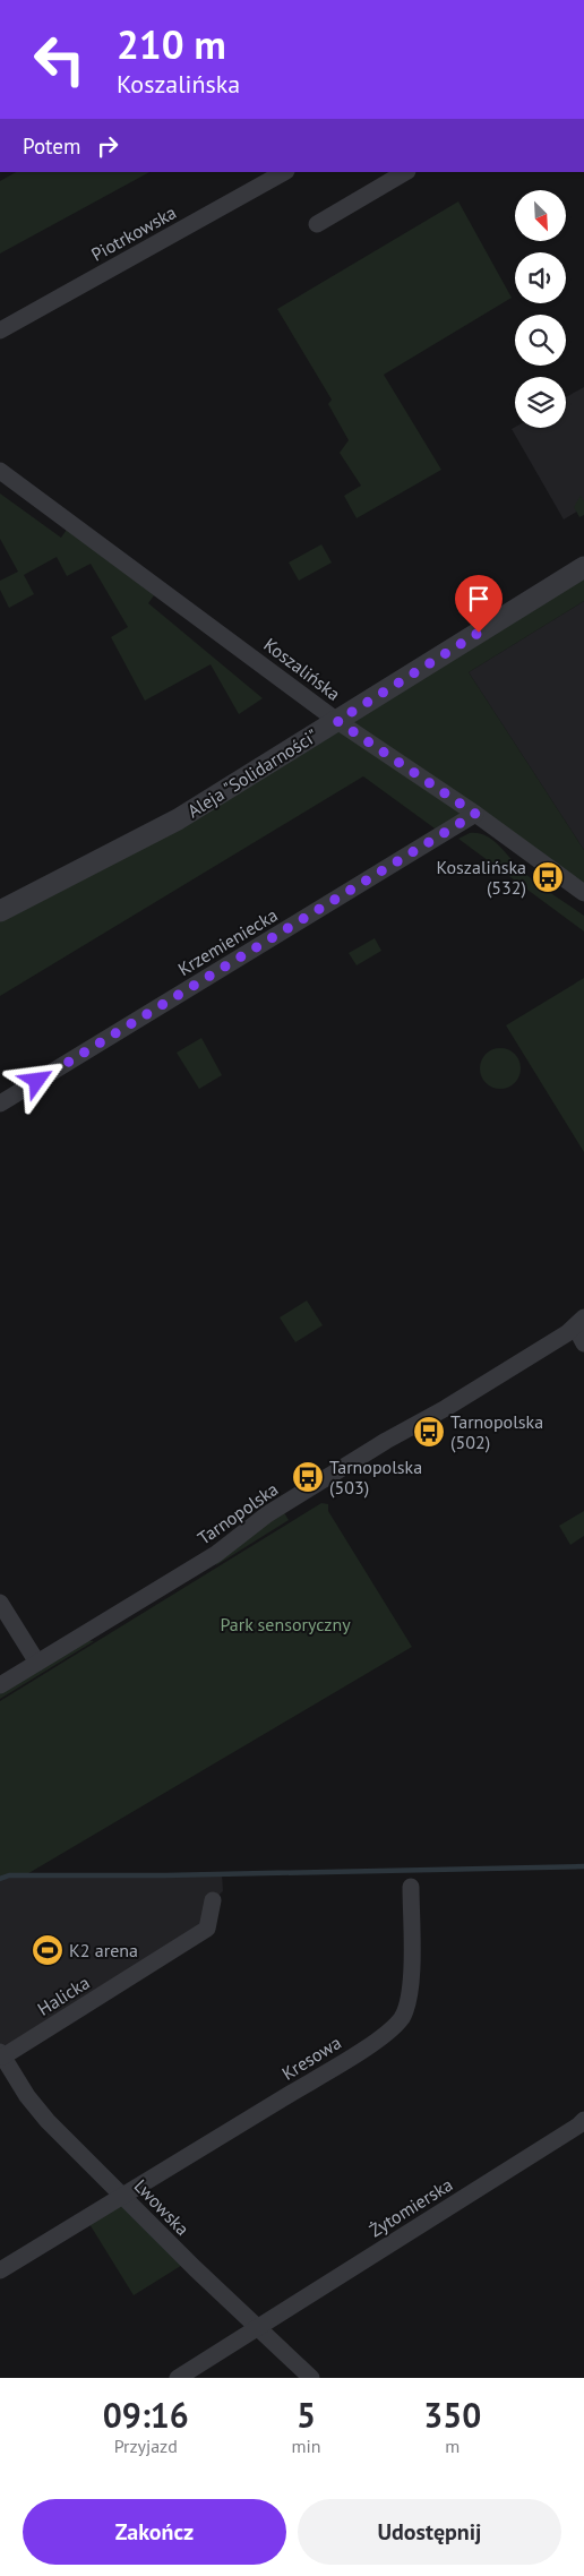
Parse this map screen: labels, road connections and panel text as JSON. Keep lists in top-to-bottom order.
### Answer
{
  "streets": {
    "street": [
      "Piotrkowska",
      "Koszalińska",
      "Aleja \"Solidarności\"",
      "Krzemieniecka",
      "Tarnopolska",
      "Halicka",
      "Kresowa",
      "Lwowska",
      "Żytomierska"
    ]
  },
  "crossings": [
    ["Koszalińska", "Aleja \"Solidarności\""],
    ["Koszalińska", "Krzemieniecka"],
    ["Halicka", "Lwowska"],
    ["Kresowa", "Lwowska"],
    ["Lwowska", "Żytomierska"]
  ],
  "parks": ["Park sensoryczny"],
  "places": {
    "bus stop": ["Koszalińska (532)", "Tarnopolska (502)", "Tarnopolska (503)"],
    "sports": ["K2 arena"]
  },
  "north": "bottom right",
  "page": {
    "turn": ["210 m", "Koszalińska"],
    "then": "Potem",
    "eta": [
      "09:16",
      "Przyjazd",
      "5",
      "min",
      "350",
      "m"
    ],
    "buttons": ["Zakończ", "Udostępnij"]
  }
}
